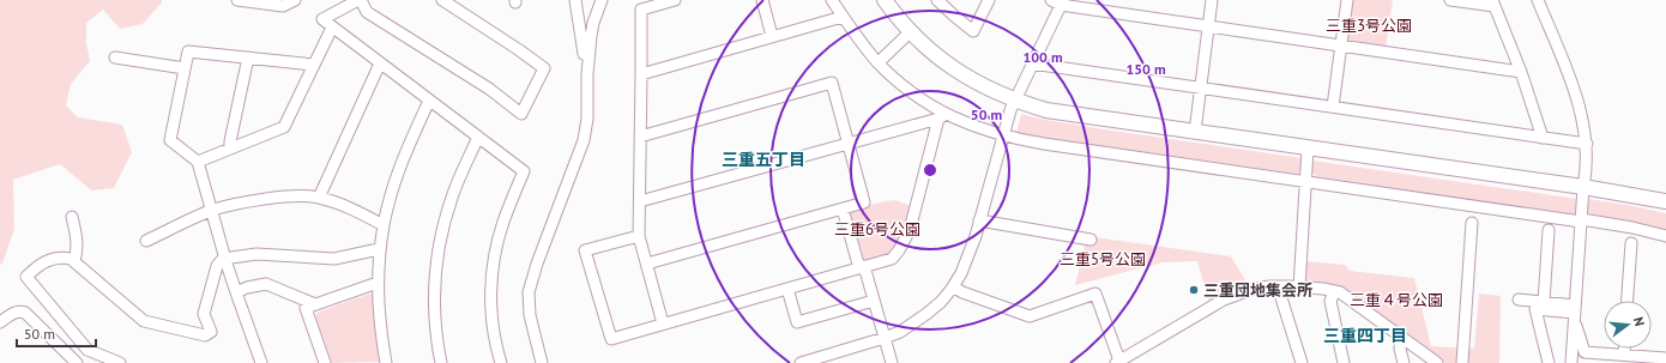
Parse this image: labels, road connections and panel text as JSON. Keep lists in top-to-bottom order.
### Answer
{
  "districts": ["三重五丁目", "三重四丁目"],
  "parks": [
    "三重3号公園",
    "三重6号公園",
    "三重5号公園",
    "三重４号公園"
  ],
  "places": ["三重団地集会所"],
  "scale_bar": "50 m",
  "north": "right",
  "rings": ["100 m", "150 m", "50 m"]
}
